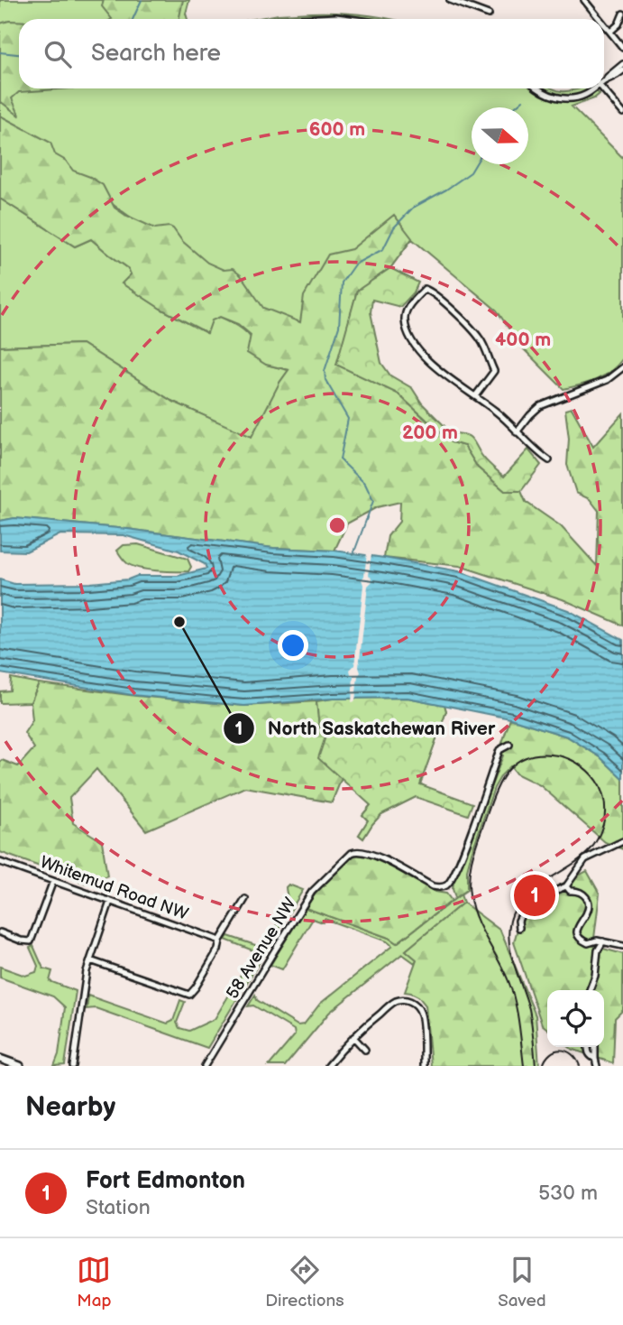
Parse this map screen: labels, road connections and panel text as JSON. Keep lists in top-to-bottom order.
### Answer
{
  "streets": {
    "street": ["Whitemud Road NW", "58 Avenue NW"]
  },
  "places": ["North Saskatchewan River"],
  "north": "right",
  "page": {
    "search": "Search here",
    "pins": "1",
    "heading": "Nearby",
    "list": [
      {
        "mark": "1",
        "name": "Fort Edmonton",
        "note": "Station",
        "value": "530 m"
      }
    ],
    "nav": ["Map", "Directions", "Saved"]
  },
  "rings": ["600 m", "400 m", "200 m"]
}
